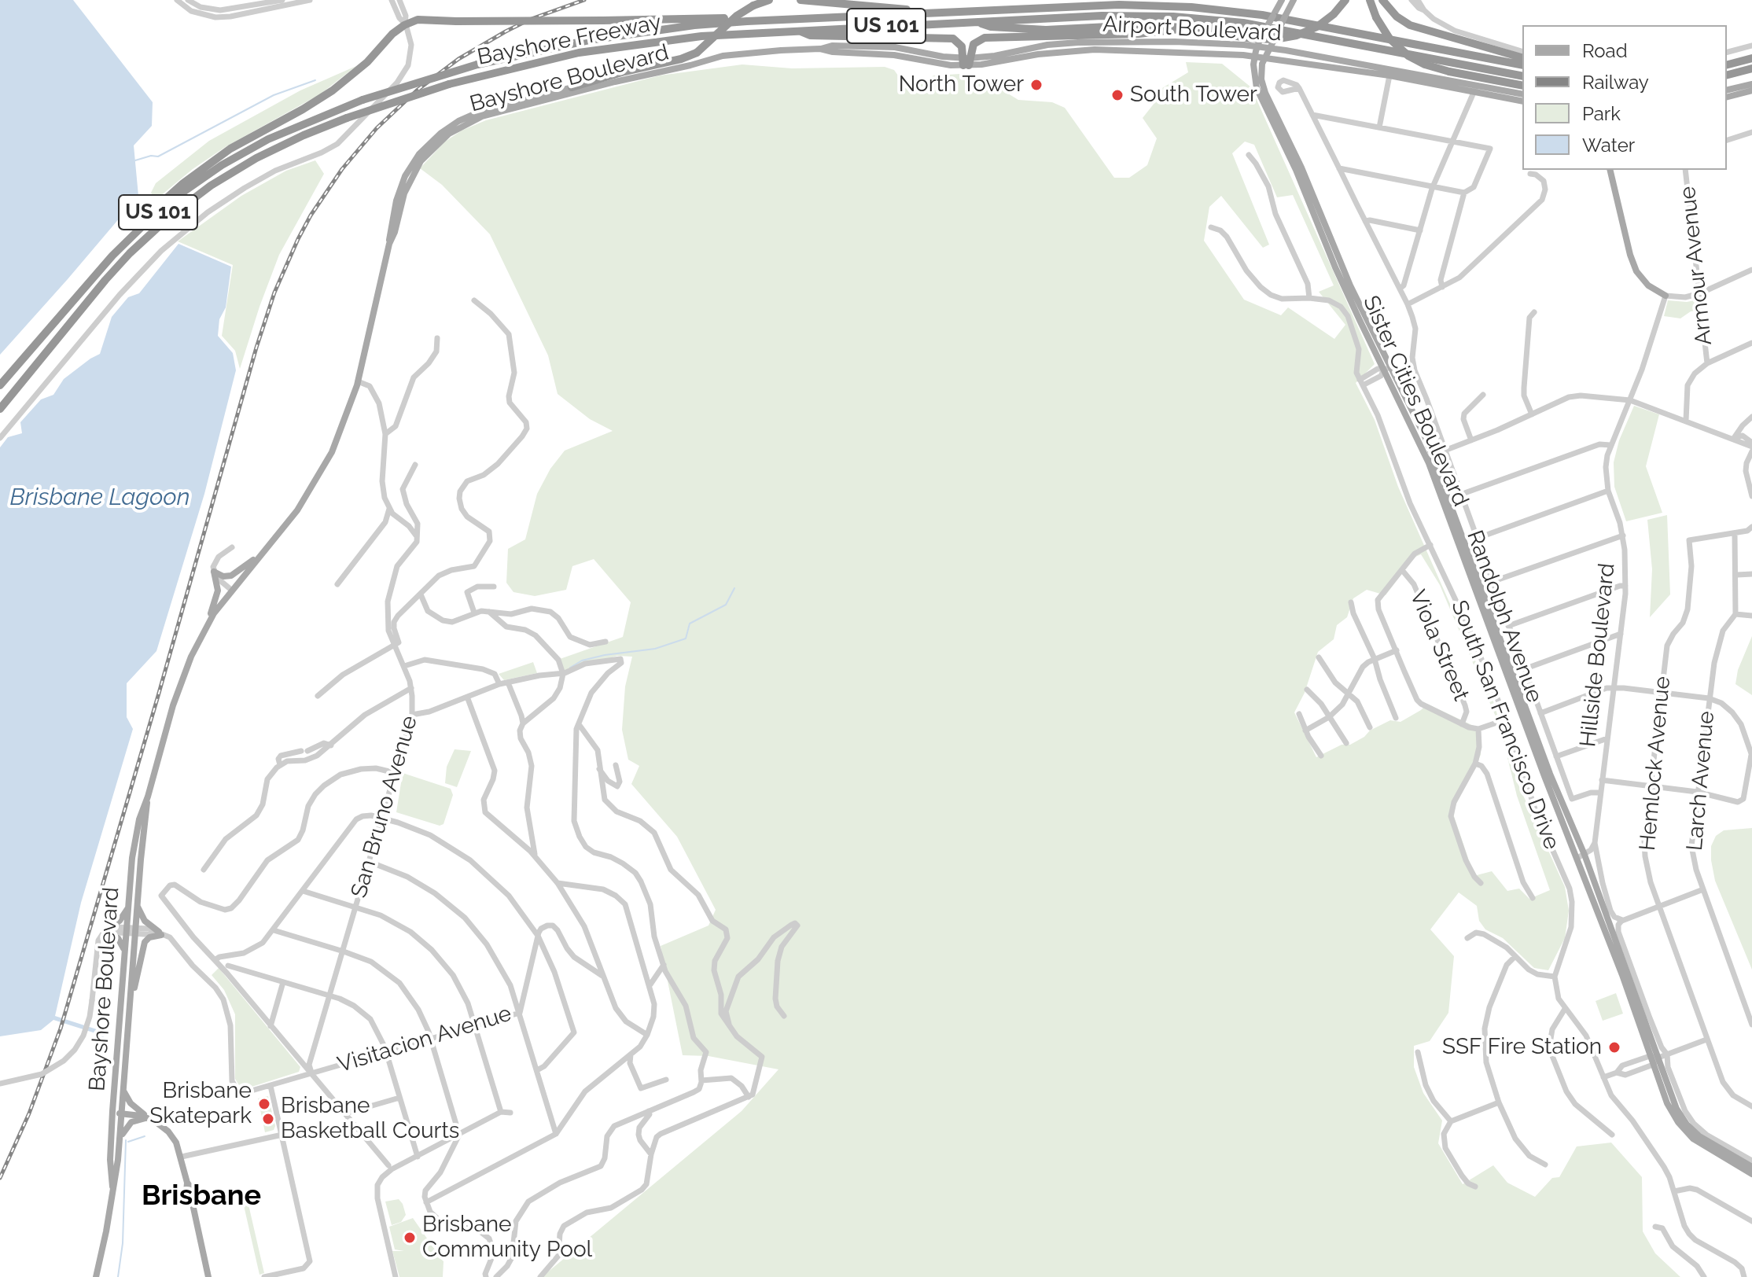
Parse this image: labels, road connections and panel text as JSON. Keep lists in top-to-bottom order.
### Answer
{
  "streets": {
    "highway": ["US 101", "Bayshore Freeway"],
    "main road": ["Airport Boulevard", "Bayshore Boulevard", "Sister Cities Boulevard"],
    "street": [
      "Armour Avenue",
      "Randolph Avenue",
      "Viola Street",
      "Hillside Boulevard",
      "South San Francisco Drive",
      "Hemlock Avenue",
      "Larch Avenue",
      "San Bruno Avenue",
      "Visitacion Avenue"
    ]
  },
  "crossings": [
    ["Airport Boulevard", "Bayshore Boulevard"],
    ["Airport Boulevard", "Sister Cities Boulevard"],
    ["Randolph Avenue", "Hillside Boulevard"],
    ["Hemlock Avenue", "Larch Avenue"],
    ["San Bruno Avenue", "Visitacion Avenue"]
  ],
  "districts": ["Brisbane"],
  "water": ["Brisbane Lagoon"],
  "places": [
    "North Tower",
    "South Tower",
    "SSF Fire Station",
    "Brisbane Skatepark",
    "Brisbane Basketball Courts",
    "Brisbane Community Pool"
  ],
  "legend": [
    "Road",
    "Railway",
    "Park",
    "Water"
  ]
}
